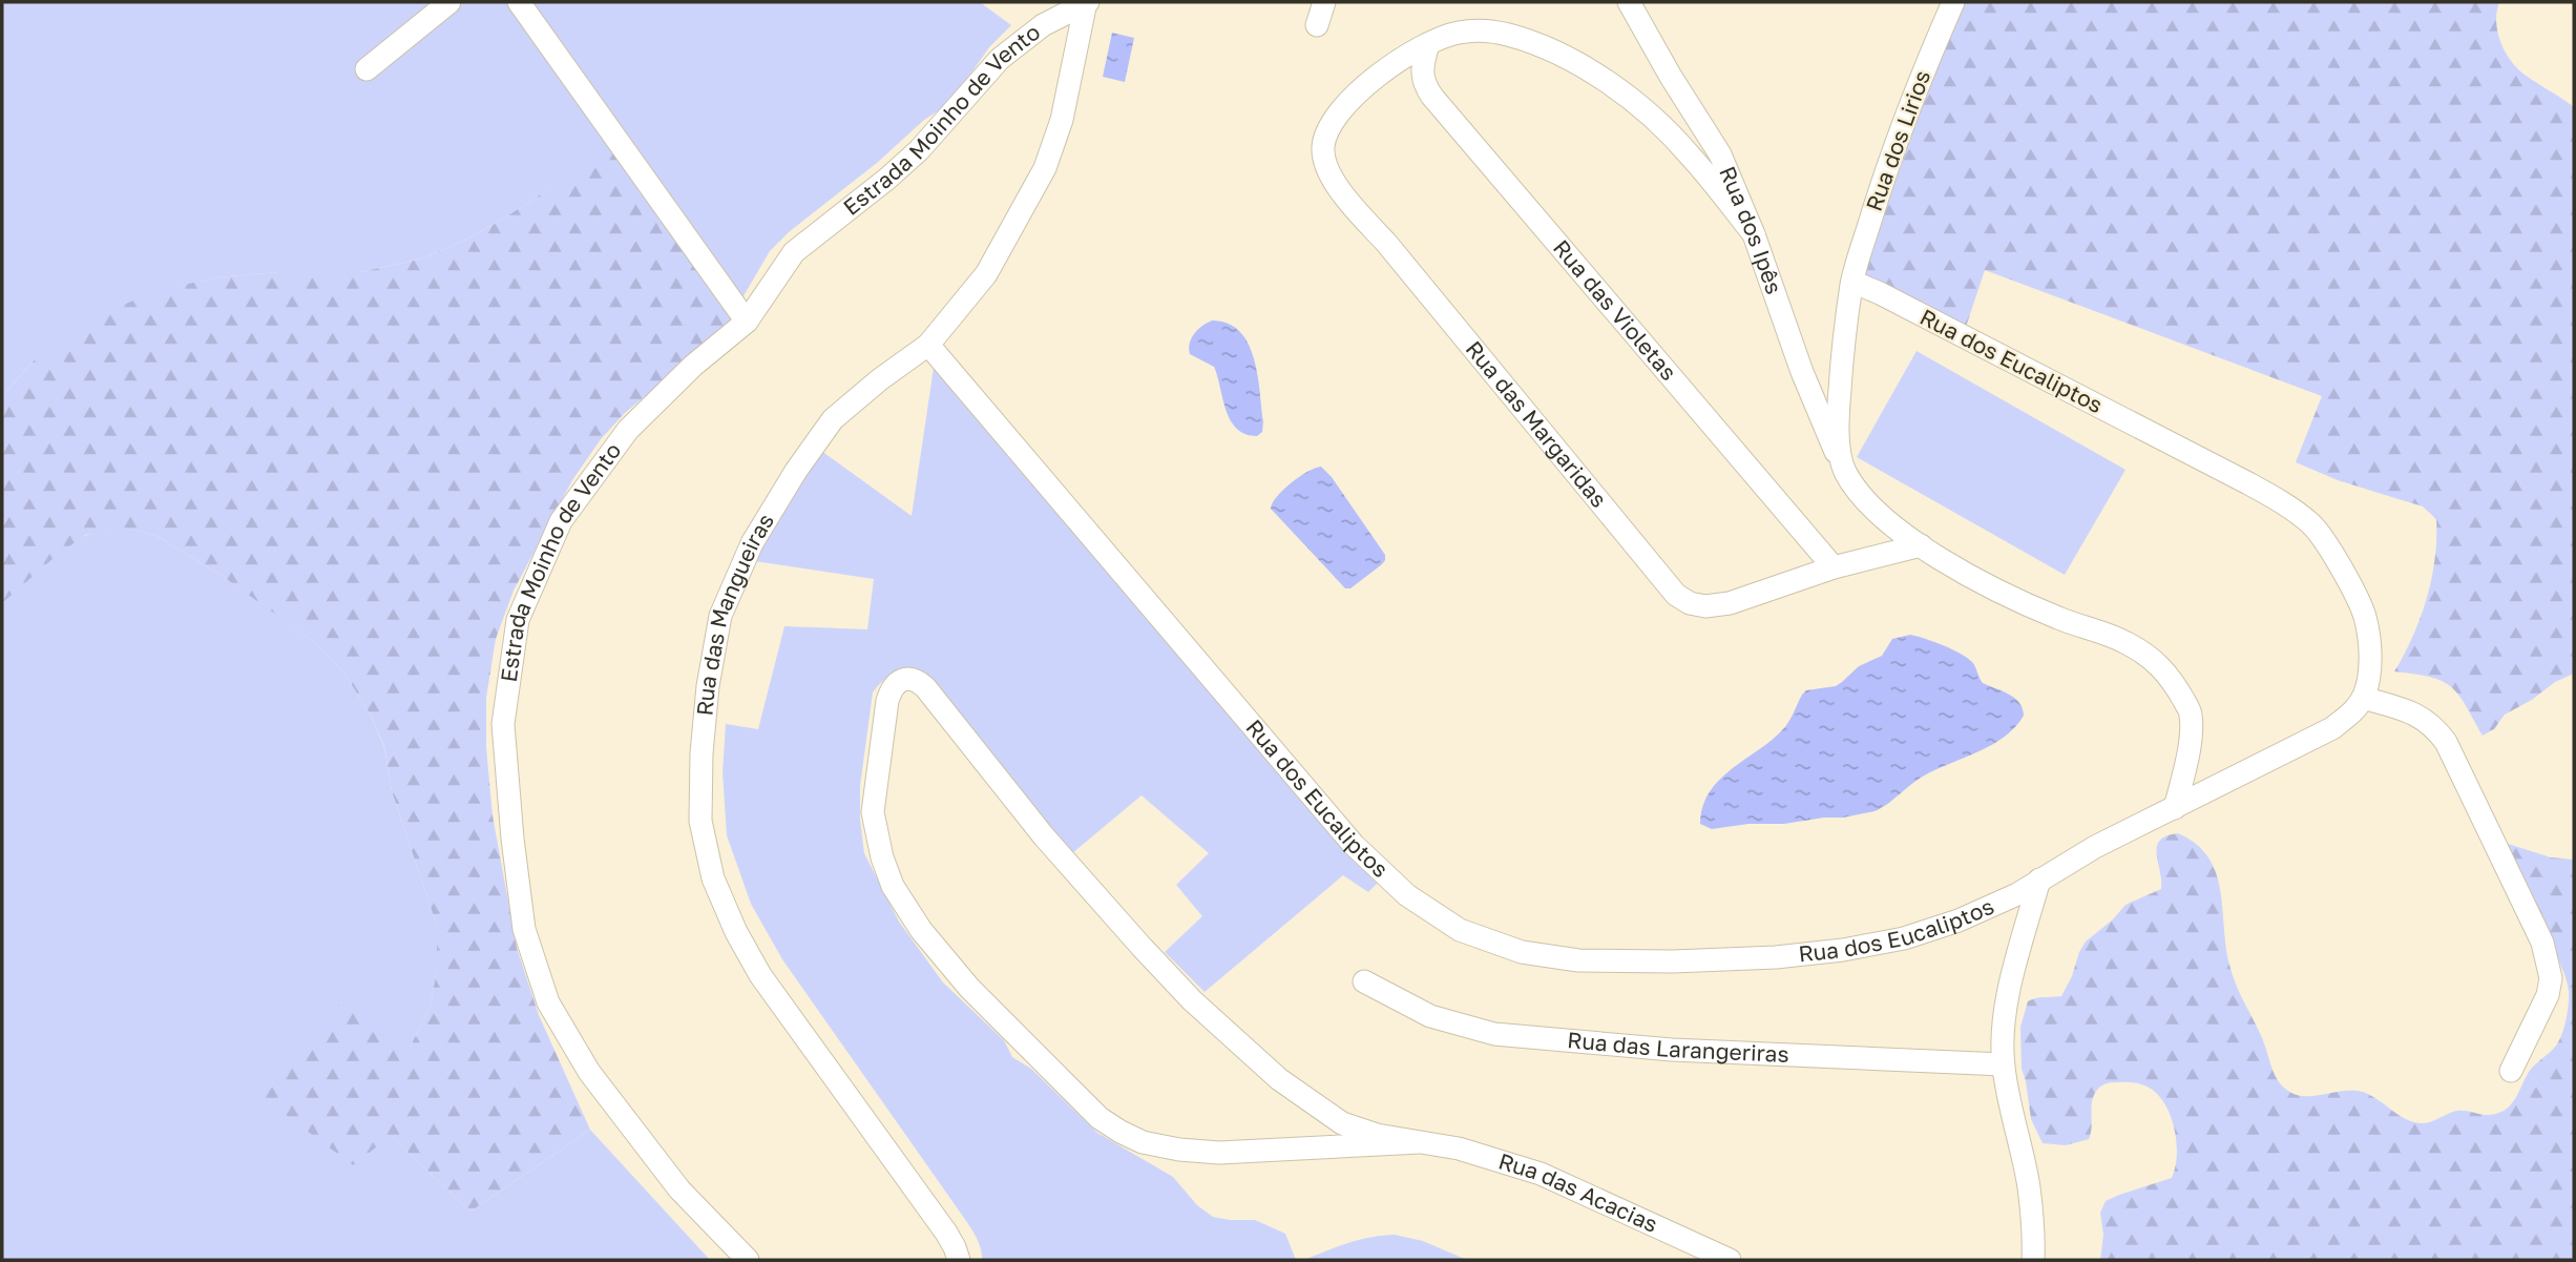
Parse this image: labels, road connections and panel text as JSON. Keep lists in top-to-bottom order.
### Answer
{
  "streets": {
    "street": [
      "Estrada Moinho de Vento",
      "Rua dos Lirios",
      "Rua dos Ipês",
      "Rua das Violetas",
      "Rua dos Eucaliptos",
      "Rua das Margaridas",
      "Rua das Mangueiras",
      "Rua das Larangeriras",
      "Rua das Acacias"
    ]
  },
  "crossings": [
    ["Estrada Moinho de Vento", "Rua das Mangueiras"],
    ["Rua dos Lirios", "Rua dos Ipês"],
    ["Rua dos Lirios", "Rua dos Eucaliptos"],
    ["Rua dos Ipês", "Rua dos Eucaliptos"],
    ["Rua dos Ipês", "Rua das Margaridas"],
    ["Rua das Violetas", "Rua das Margaridas"],
    ["Rua dos Eucaliptos", "Rua das Mangueiras"]
  ]
}
